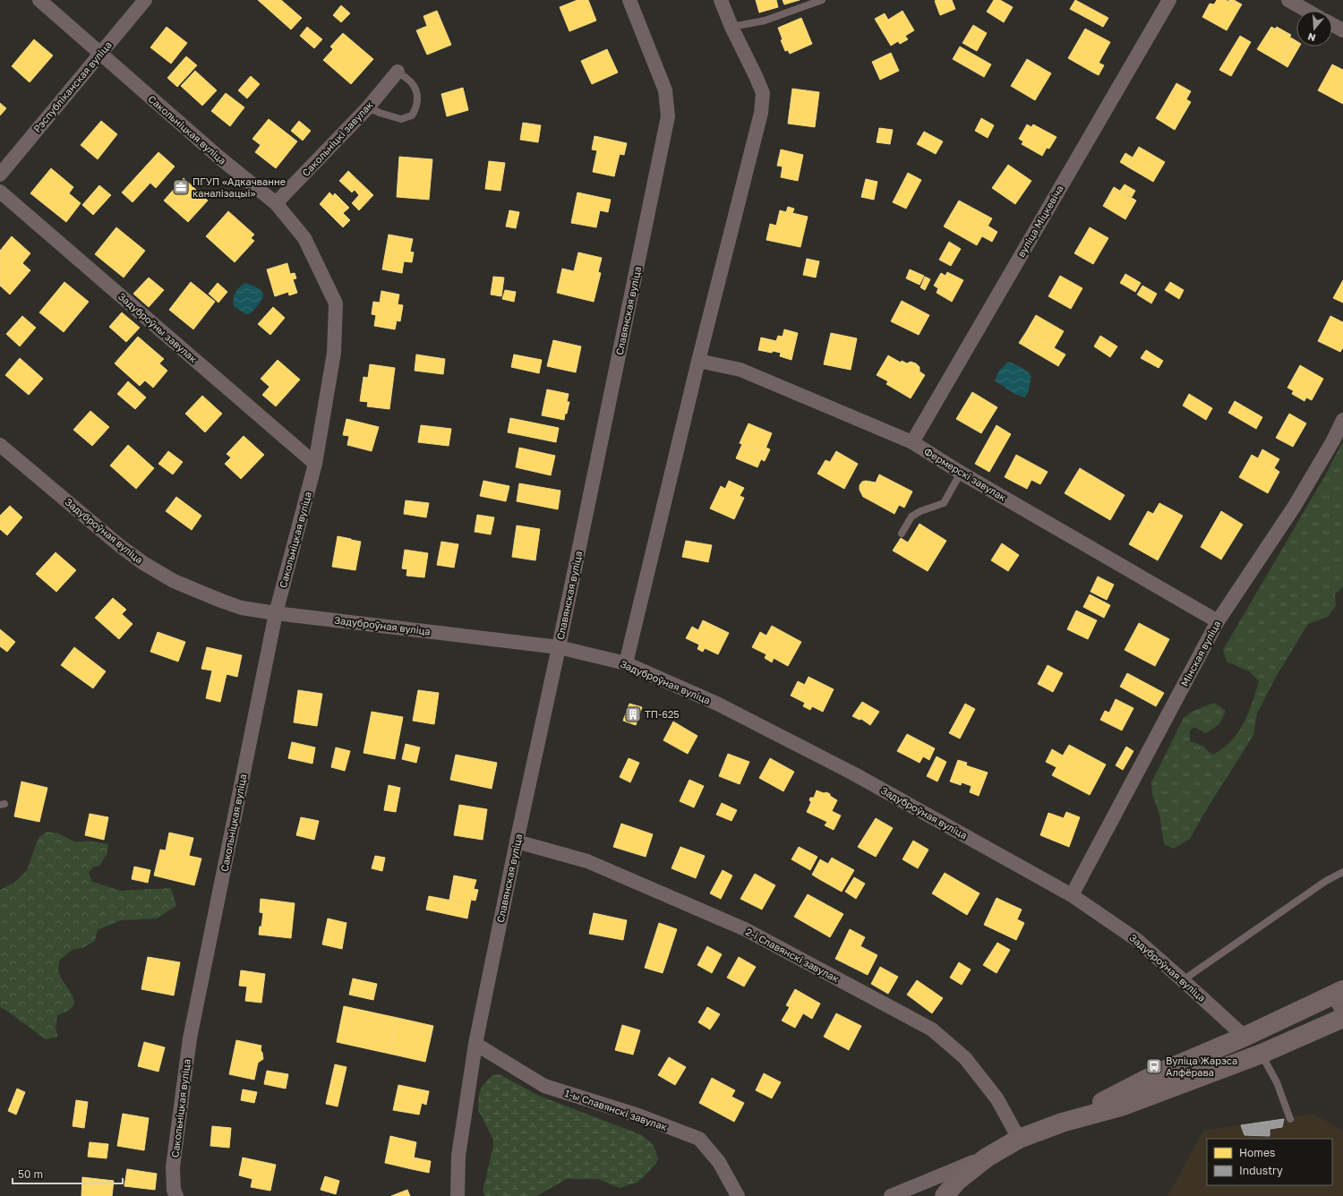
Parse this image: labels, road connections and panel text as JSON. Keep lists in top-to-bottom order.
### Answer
{
  "streets": {
    "street": [
      "Рэспубліканская вуліца",
      "Сакольніцкая вуліца",
      "Сакольніцкі завулак",
      "вуліца Міцкевіча",
      "Славянская вуліца",
      "Задуброўны завулак",
      "Фермерскі завулак",
      "Задуброўная вуліца",
      "Мінская вуліца",
      "2-і Славянскі завулак",
      "1-ы Славянскі завулак"
    ]
  },
  "crossings": [
    ["Рэспубліканская вуліца", "Сакольніцкая вуліца"],
    ["Сакольніцкая вуліца", "Сакольніцкі завулак"],
    ["Сакольніцкая вуліца", "Задуброўны завулак"],
    ["Сакольніцкая вуліца", "Задуброўная вуліца"],
    ["вуліца Міцкевіча", "Фермерскі завулак"],
    ["Славянская вуліца", "Задуброўная вуліца"],
    ["Славянская вуліца", "2-і Славянскі завулак"],
    ["Славянская вуліца", "1-ы Славянскі завулак"],
    ["Фермерскі завулак", "Мінская вуліца"],
    ["Задуброўная вуліца", "Мінская вуліца"]
  ],
  "places": {
    "office": ["ПГУП «Адкачванне каналізацыі»"],
    "building": ["ТП-625"],
    "bus stop": ["Вуліца Жарэса Алфёрава"]
  },
  "legend": ["Homes", "Industry"],
  "scale_bar": "50 m",
  "north": "bottom"
}
